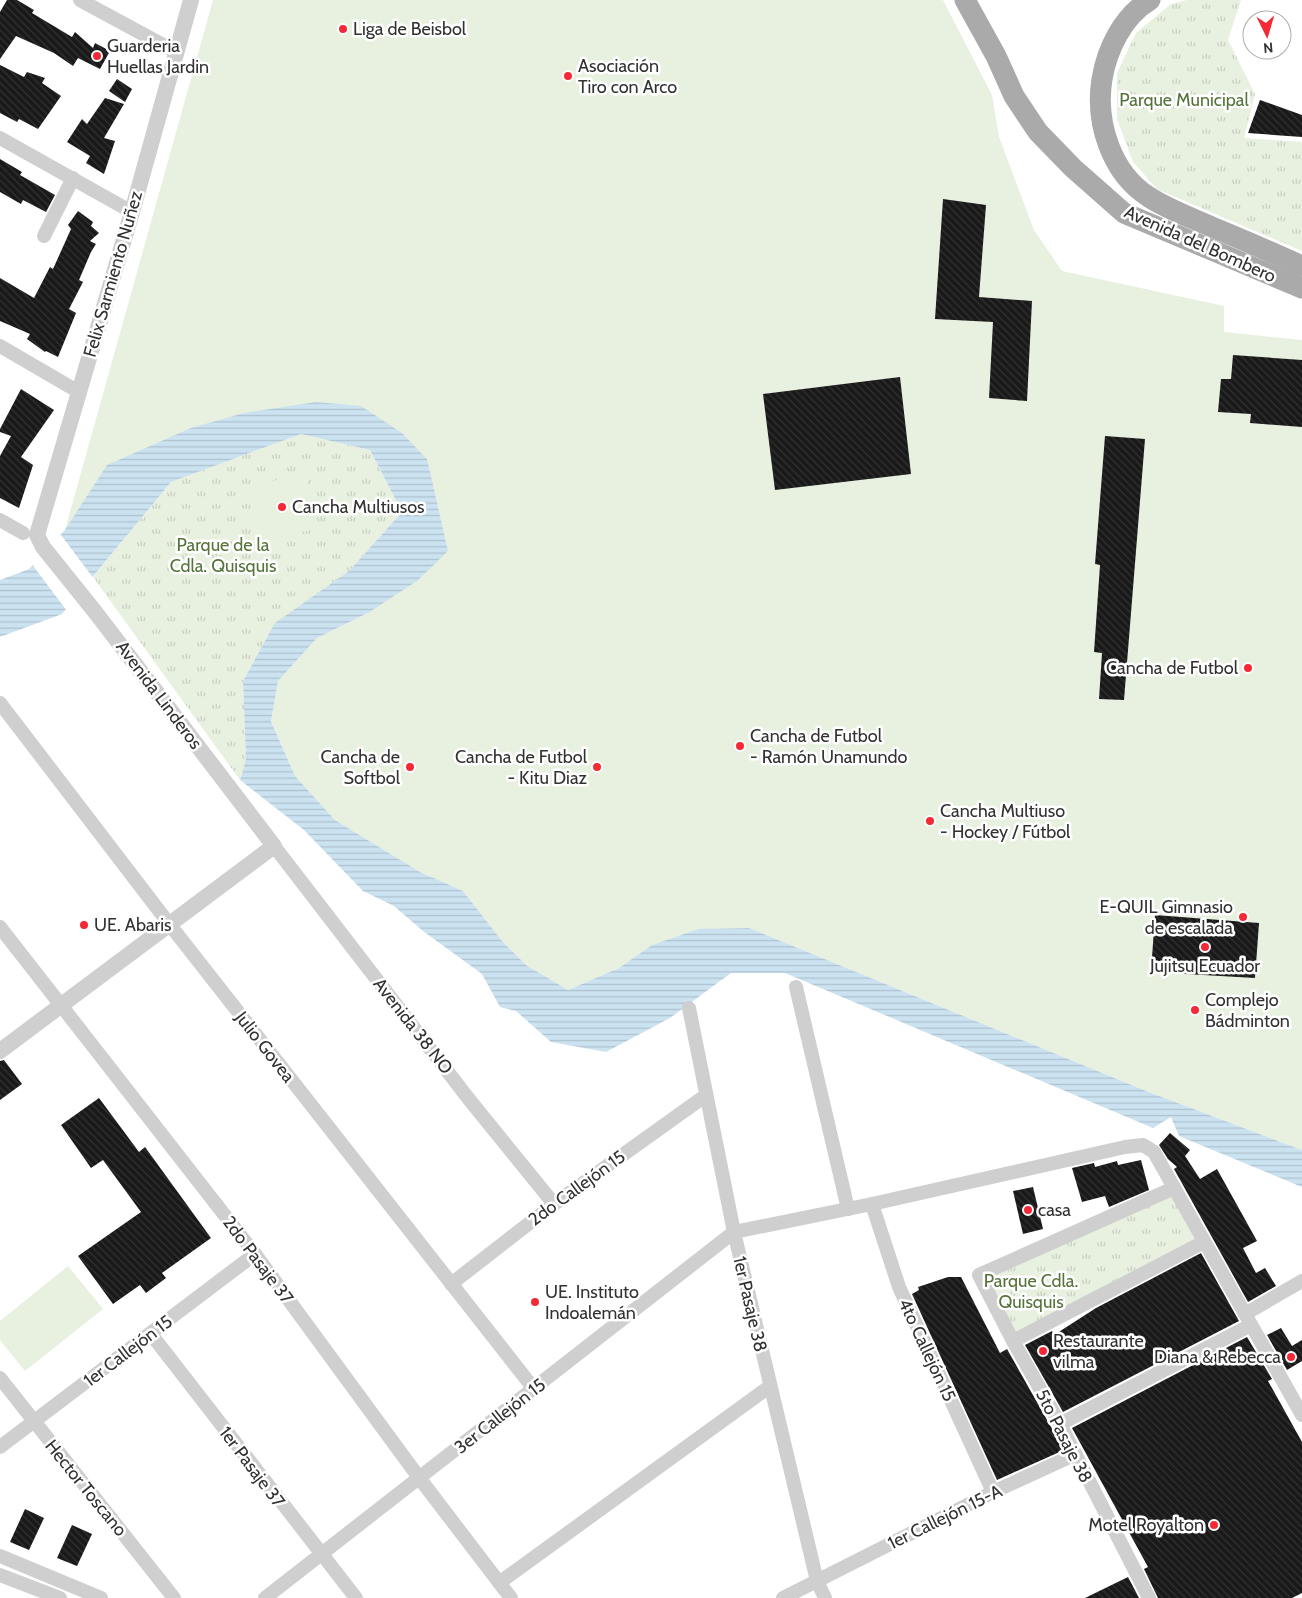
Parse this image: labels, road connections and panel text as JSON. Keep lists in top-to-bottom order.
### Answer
{
  "streets": {
    "main road": ["Avenida del Bombero"],
    "street": [
      "Felix Sarmiento Nuñez",
      "Avenida Linderos",
      "Avenida 38 NO",
      "Julio Govea",
      "2do Callejón 15",
      "2do Pasaje 37",
      "1er Pasaje 38",
      "4to Callejón 15",
      "1er Callejón 15",
      "3er Callejón 15",
      "5to Pasaje 38",
      "1er Pasaje 37",
      "Hector Toscano",
      "1er Callejón 15-A"
    ]
  },
  "crossings": [
    ["Felix Sarmiento Nuñez", "Avenida Linderos"],
    ["Avenida Linderos", "Avenida 38 NO"],
    ["Avenida 38 NO", "2do Callejón 15"],
    ["Julio Govea", "2do Callejón 15"],
    ["Julio Govea", "3er Callejón 15"],
    ["2do Callejón 15", "1er Pasaje 38"],
    ["2do Pasaje 37", "1er Callejón 15"],
    ["2do Pasaje 37", "3er Callejón 15"],
    ["1er Pasaje 38", "3er Callejón 15"],
    ["1er Pasaje 38", "1er Callejón 15-A"],
    ["4to Callejón 15", "1er Callejón 15-A"],
    ["1er Callejón 15", "1er Pasaje 37"],
    ["1er Callejón 15", "Hector Toscano"],
    ["3er Callejón 15", "1er Pasaje 37"],
    ["5to Pasaje 38", "1er Callejón 15-A"]
  ],
  "parks": ["Parque Municipal", "Parque de la Cdla. Quisquis", "Parque Cdla. Quisquis"],
  "places": [
    "Liga de Beisbol",
    "Guarderia Huellas Jardin",
    "Asociación Tiro con Arco",
    "Cancha Multiusos",
    "Cancha de Futbol",
    "Cancha de Futbol - Ramón Unamundo",
    "Cancha de Softbol",
    "Cancha de Futbol - Kitu Diaz",
    "Cancha Multiuso - Hockey / Fútbol",
    "E-QUIL Gimnasio de escalada",
    "UE. Abaris",
    "Jujitsu Ecuador",
    "Complejo Bádminton",
    "casa",
    "UE. Instituto Indoalemán",
    "Restaurante vilma",
    "Diana & Rebecca",
    "Motel Royalton"
  ],
  "north": "bottom"
}
